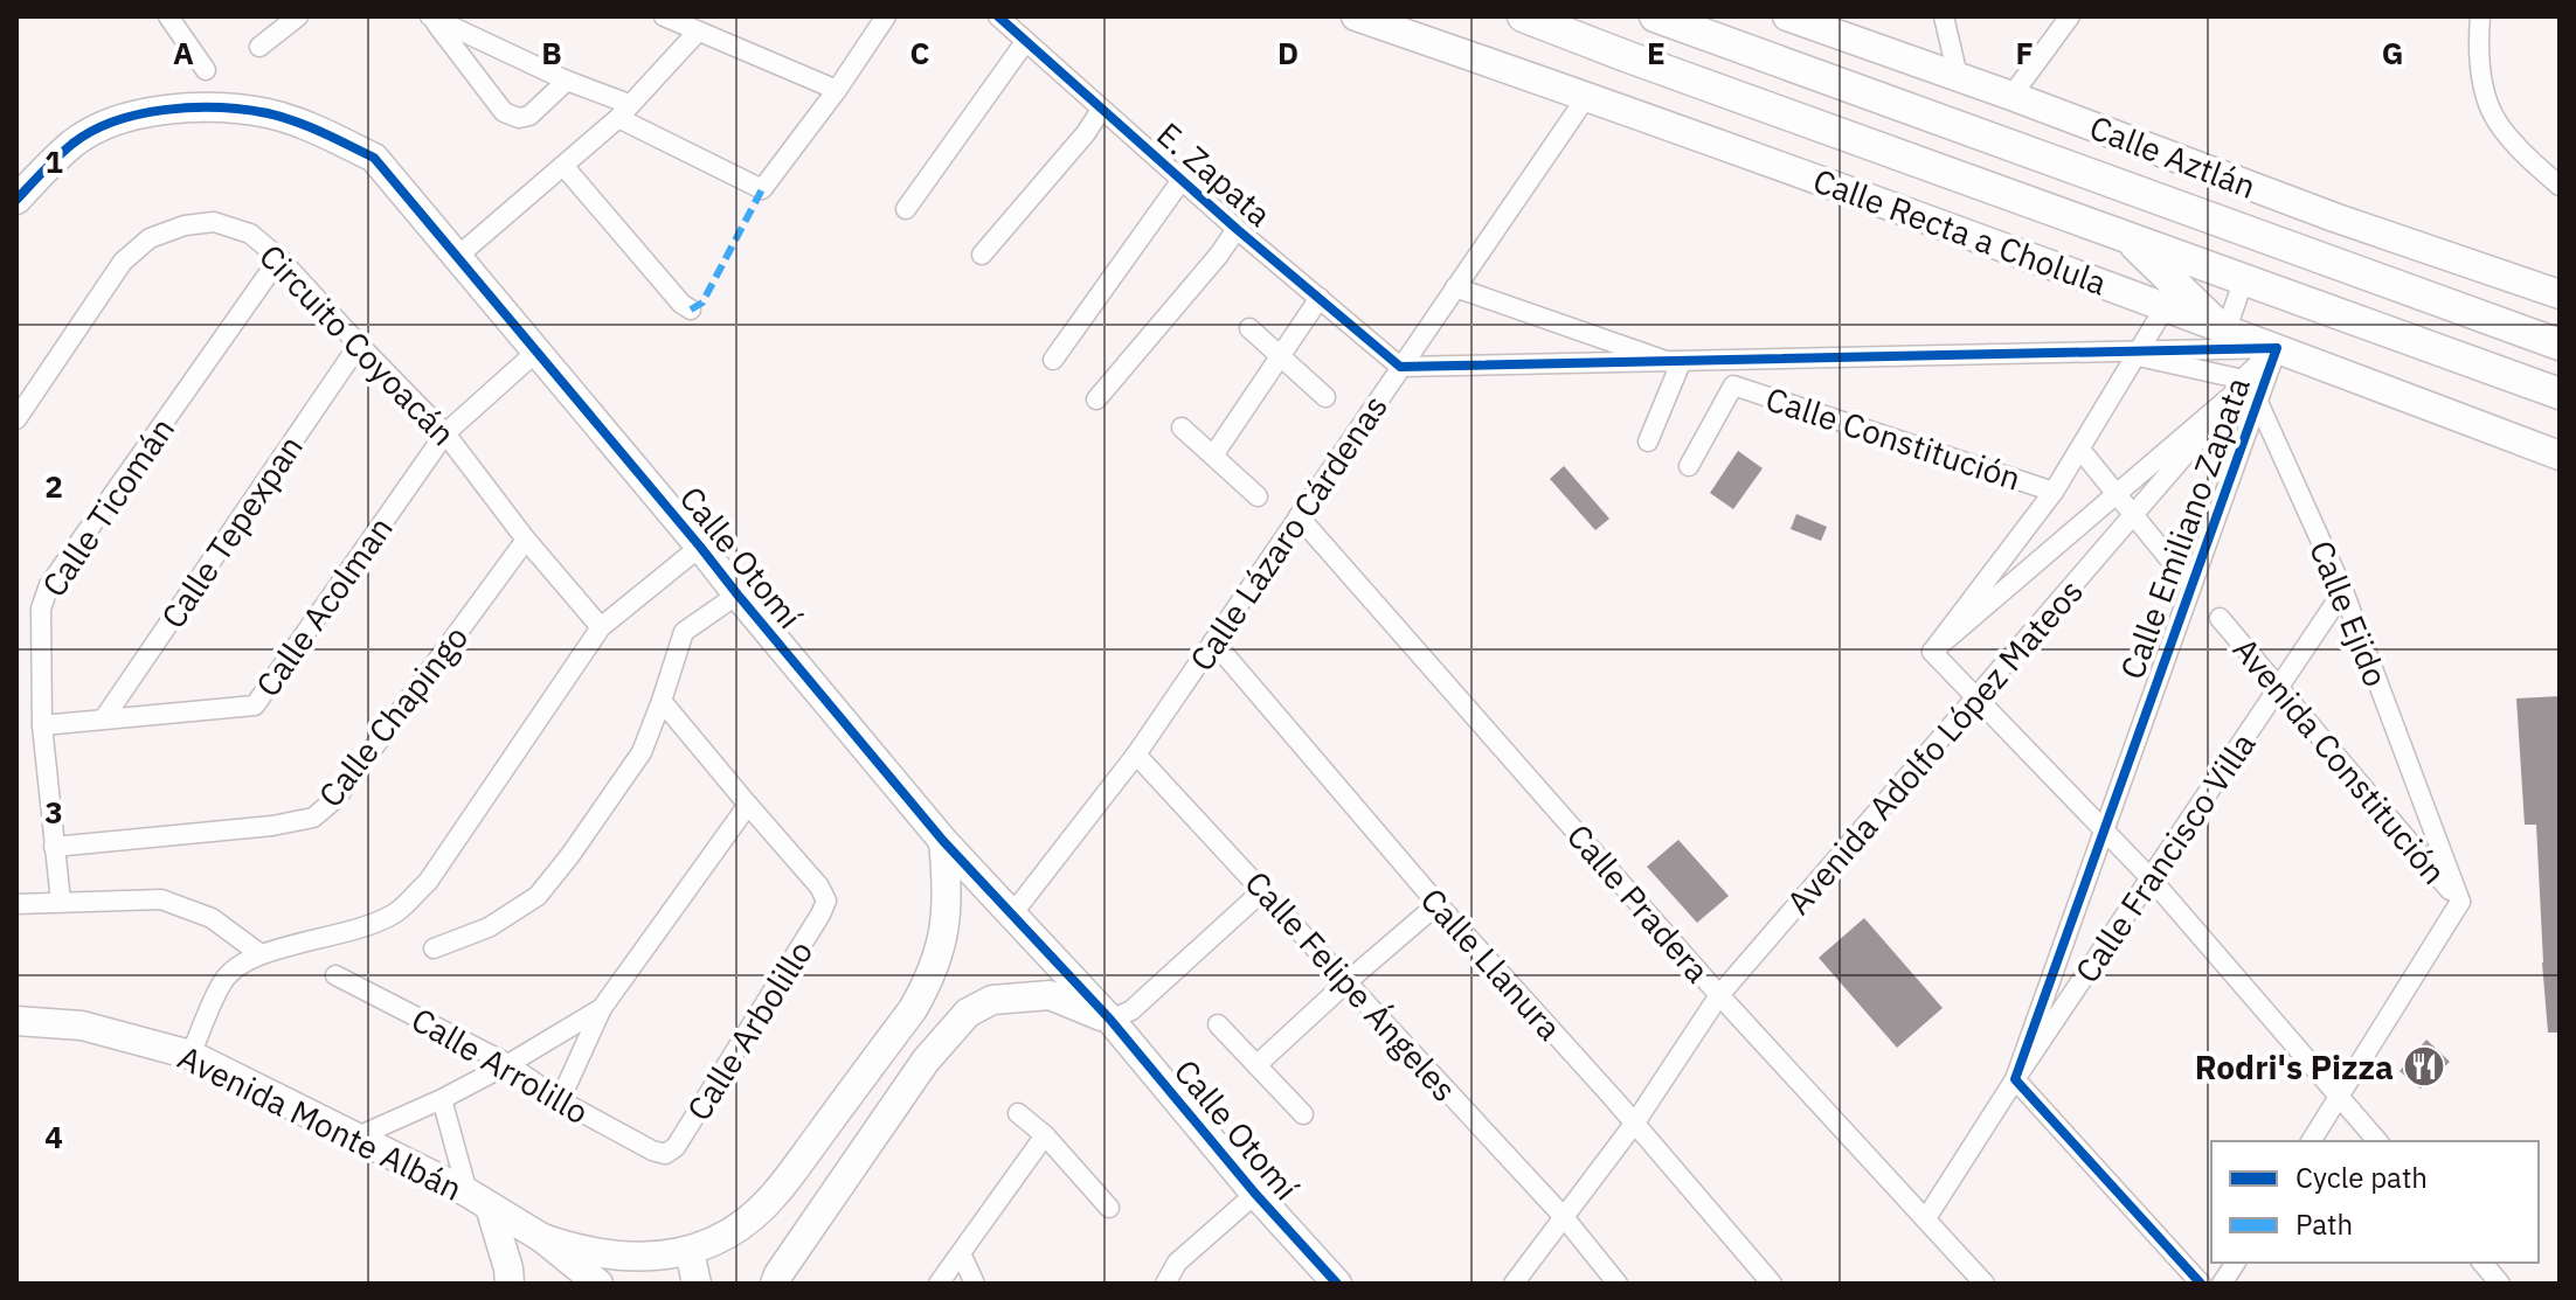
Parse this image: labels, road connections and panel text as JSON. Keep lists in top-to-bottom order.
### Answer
{
  "streets": {
    "main road": ["Calle Recta a Cholula"],
    "street": [
      "Calle Aztlán",
      "E. Zapata",
      "Circuito Coyoacán",
      "Calle Constitución",
      "Calle Ticomán",
      "Calle Emiliano Zapata",
      "Calle Tepexpan",
      "Calle Lázaro Cárdenas",
      "Calle Otomí",
      "Calle Acolman",
      "Calle Ejido",
      "Calle Chapingo",
      "Avenida Adolfo López Mateos",
      "Avenida Constitución",
      "Calle Francisco Villa",
      "Calle Pradera",
      "Calle Llanura",
      "Calle Felipe Ángeles",
      "Calle Arbolillo",
      "Calle Arrolillo",
      "Avenida Monte Albán"
    ]
  },
  "crossings": [
    ["E. Zapata", "Calle Emiliano Zapata"],
    ["E. Zapata", "Calle Lázaro Cárdenas"],
    ["Calle Recta a Cholula", "Calle Emiliano Zapata"],
    ["Calle Recta a Cholula", "Calle Lázaro Cárdenas"],
    ["Calle Recta a Cholula", "Calle Ejido"],
    ["Calle Recta a Cholula", "Avenida Adolfo López Mateos"],
    ["Circuito Coyoacán", "Calle Ticomán"],
    ["Circuito Coyoacán", "Calle Tepexpan"],
    ["Circuito Coyoacán", "Calle Acolman"],
    ["Circuito Coyoacán", "Calle Chapingo"],
    ["Calle Constitución", "Avenida Adolfo López Mateos"],
    ["Calle Ticomán", "Calle Acolman"],
    ["Calle Ticomán", "Calle Chapingo"],
    ["Calle Emiliano Zapata", "Calle Lázaro Cárdenas"],
    ["Calle Emiliano Zapata", "Calle Ejido"],
    ["Calle Emiliano Zapata", "Avenida Adolfo López Mateos"],
    ["Calle Emiliano Zapata", "Calle Francisco Villa"],
    ["Calle Tepexpan", "Calle Acolman"],
    ["Calle Lázaro Cárdenas", "Calle Otomí"],
    ["Calle Lázaro Cárdenas", "Calle Pradera"],
    ["Calle Lázaro Cárdenas", "Calle Llanura"],
    ["Calle Lázaro Cárdenas", "Calle Felipe Ángeles"],
    ["Calle Otomí", "Calle Acolman"],
    ["Calle Ejido", "Avenida Adolfo López Mateos"],
    ["Calle Ejido", "Avenida Constitución"],
    ["Calle Ejido", "Calle Francisco Villa"],
    ["Avenida Adolfo López Mateos", "Calle Pradera"],
    ["Avenida Adolfo López Mateos", "Calle Llanura"],
    ["Avenida Adolfo López Mateos", "Calle Felipe Ángeles"],
    ["Avenida Constitución", "Calle Francisco Villa"],
    ["Calle Francisco Villa", "Calle Pradera"],
    ["Calle Arbolillo", "Calle Arrolillo"]
  ],
  "places": {
    "restaurant": ["Rodri's Pizza"]
  },
  "legend": ["Cycle path", "Path"],
  "grid": {
    "columns": [
      "A",
      "B",
      "C",
      "D",
      "E",
      "F",
      "G"
    ],
    "rows": [
      "1",
      "2",
      "3",
      "4"
    ]
  }
}
